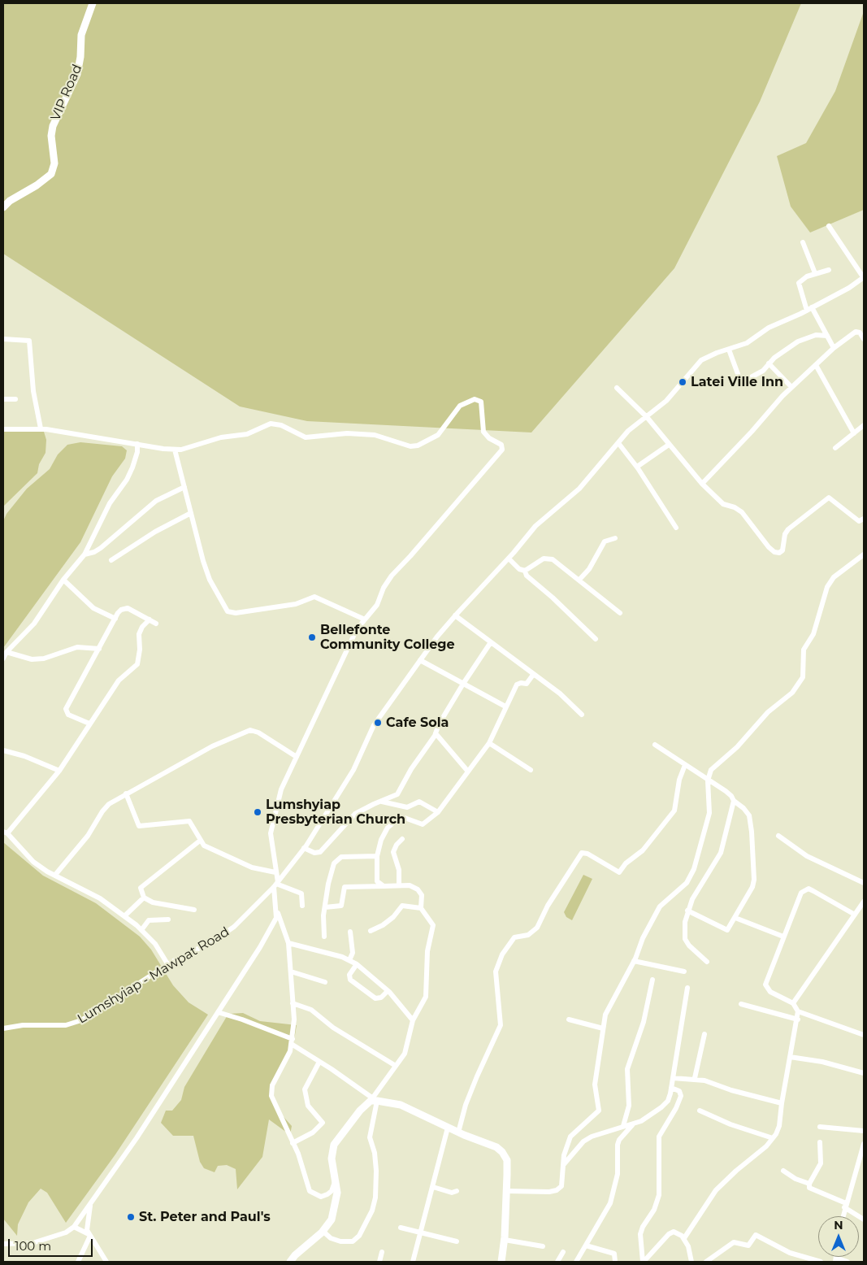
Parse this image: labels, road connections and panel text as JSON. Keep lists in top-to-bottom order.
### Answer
{
  "streets": {
    "street": ["VIP Road", "Lumshyiap - Mawpat Road"]
  },
  "places": [
    "Latei Ville Inn",
    "Bellefonte Community College",
    "Cafe Sola",
    "Lumshyiap Presbyterian Church",
    "St. Peter and Paul's"
  ],
  "scale_bar": "100 m",
  "north": "top"
}
